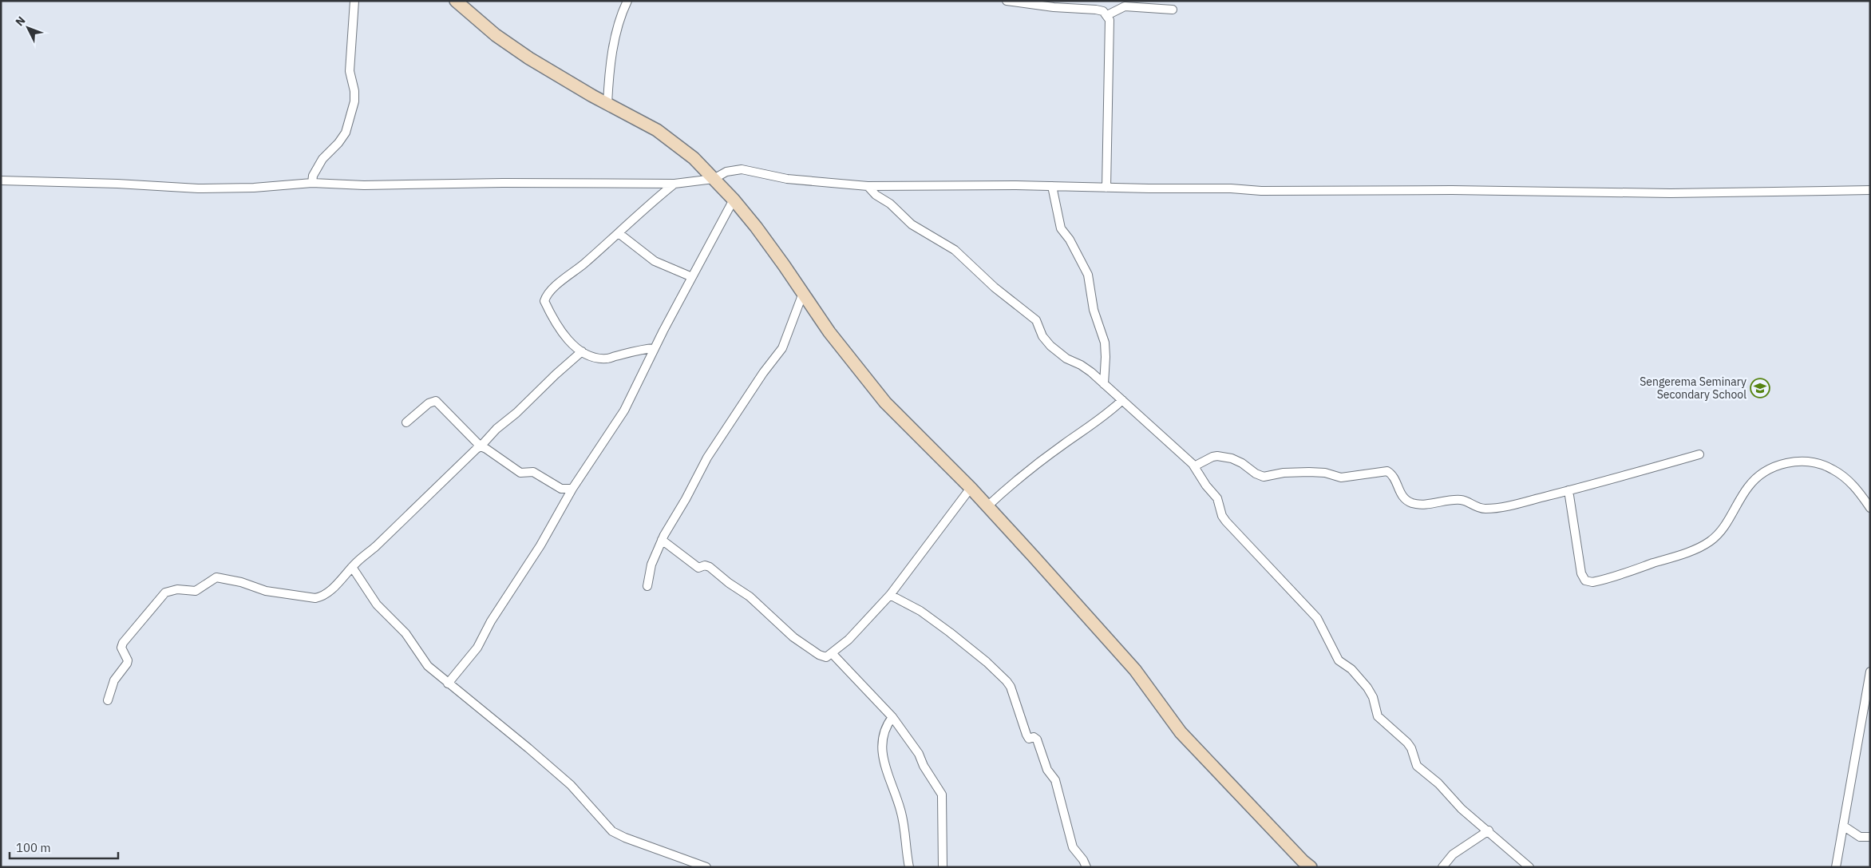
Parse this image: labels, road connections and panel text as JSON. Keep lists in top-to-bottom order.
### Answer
{
  "places": {
    "school or university": ["Sengerema Seminary Secondary School"]
  },
  "scale_bar": "100 m",
  "north": "top left"
}
